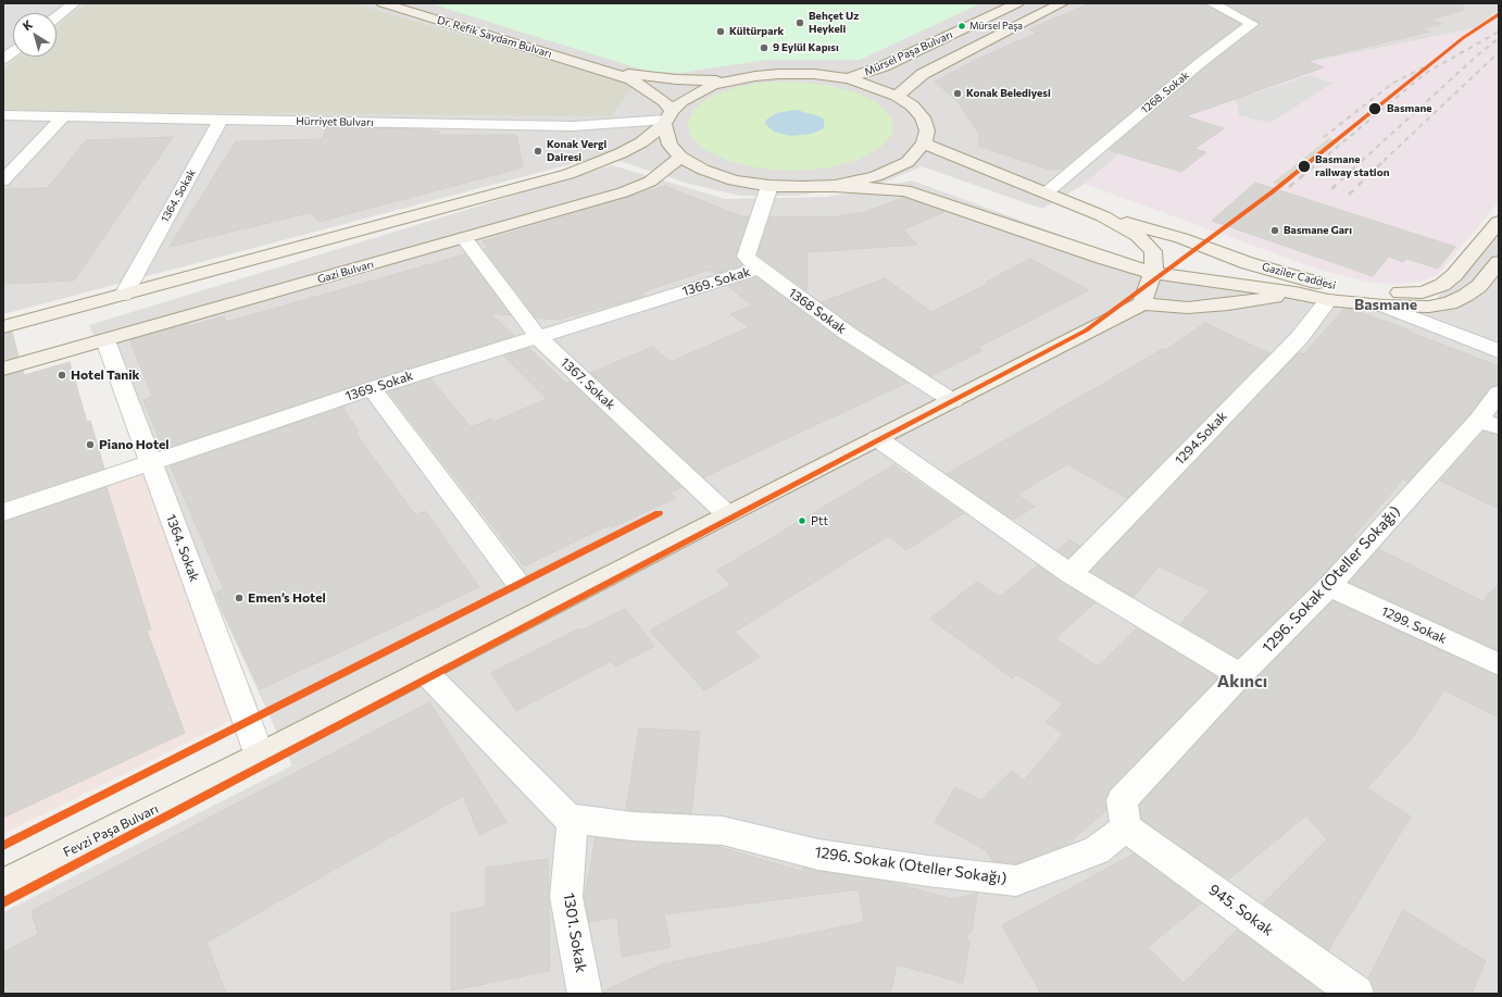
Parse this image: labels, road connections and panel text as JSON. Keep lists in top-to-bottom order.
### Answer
{
  "streets": {
    "main road": [
      "Dr. Refik Saydam Bulvarı",
      "Mürsel Paşa Bulvarı",
      "Gazi Bulvarı",
      "Gaziler Caddesi",
      "Fevzi Paşa Bulvarı"
    ],
    "street": [
      "1268. Sokak",
      "Hürriyet Bulvarı",
      "1364. Sokak",
      "1369. Sokak",
      "1368 Sokak",
      "1367. Sokak",
      "1294.Sokak",
      "1296. Sokak (Oteller Sokağı)",
      "1299. Sokak",
      "945. Sokak",
      "1301. Sokak"
    ]
  },
  "crossings": [
    ["Hürriyet Bulvarı", "1364. Sokak"],
    ["1364. Sokak", "Gazi Bulvarı"],
    ["1364. Sokak", "1369. Sokak"],
    ["1364. Sokak", "Fevzi Paşa Bulvarı"],
    ["Gazi Bulvarı", "1367. Sokak"],
    ["Gaziler Caddesi", "1294.Sokak"],
    ["1369. Sokak", "1368 Sokak"],
    ["1369. Sokak", "1367. Sokak"],
    ["1368 Sokak", "Fevzi Paşa Bulvarı"],
    ["1367. Sokak", "Fevzi Paşa Bulvarı"],
    ["1296. Sokak (Oteller Sokağı)", "1299. Sokak"],
    ["1296. Sokak (Oteller Sokağı)", "945. Sokak"],
    ["1296. Sokak (Oteller Sokağı)", "1301. Sokak"]
  ],
  "districts": ["Basmane", "Akıncı"],
  "places": [
    "Behçet Uz Heykeli",
    "Mürsel Paşa",
    "Kültürpark",
    "9 Eylül Kapısı",
    "Konak Belediyesi",
    "Basmane",
    "Konak Vergi Dairesi",
    "Basmane railway station",
    "Basmane Garı",
    "Hotel Tanik",
    "Piano Hotel",
    "Ptt",
    "Emen’s Hotel"
  ],
  "north": "top left"
}
